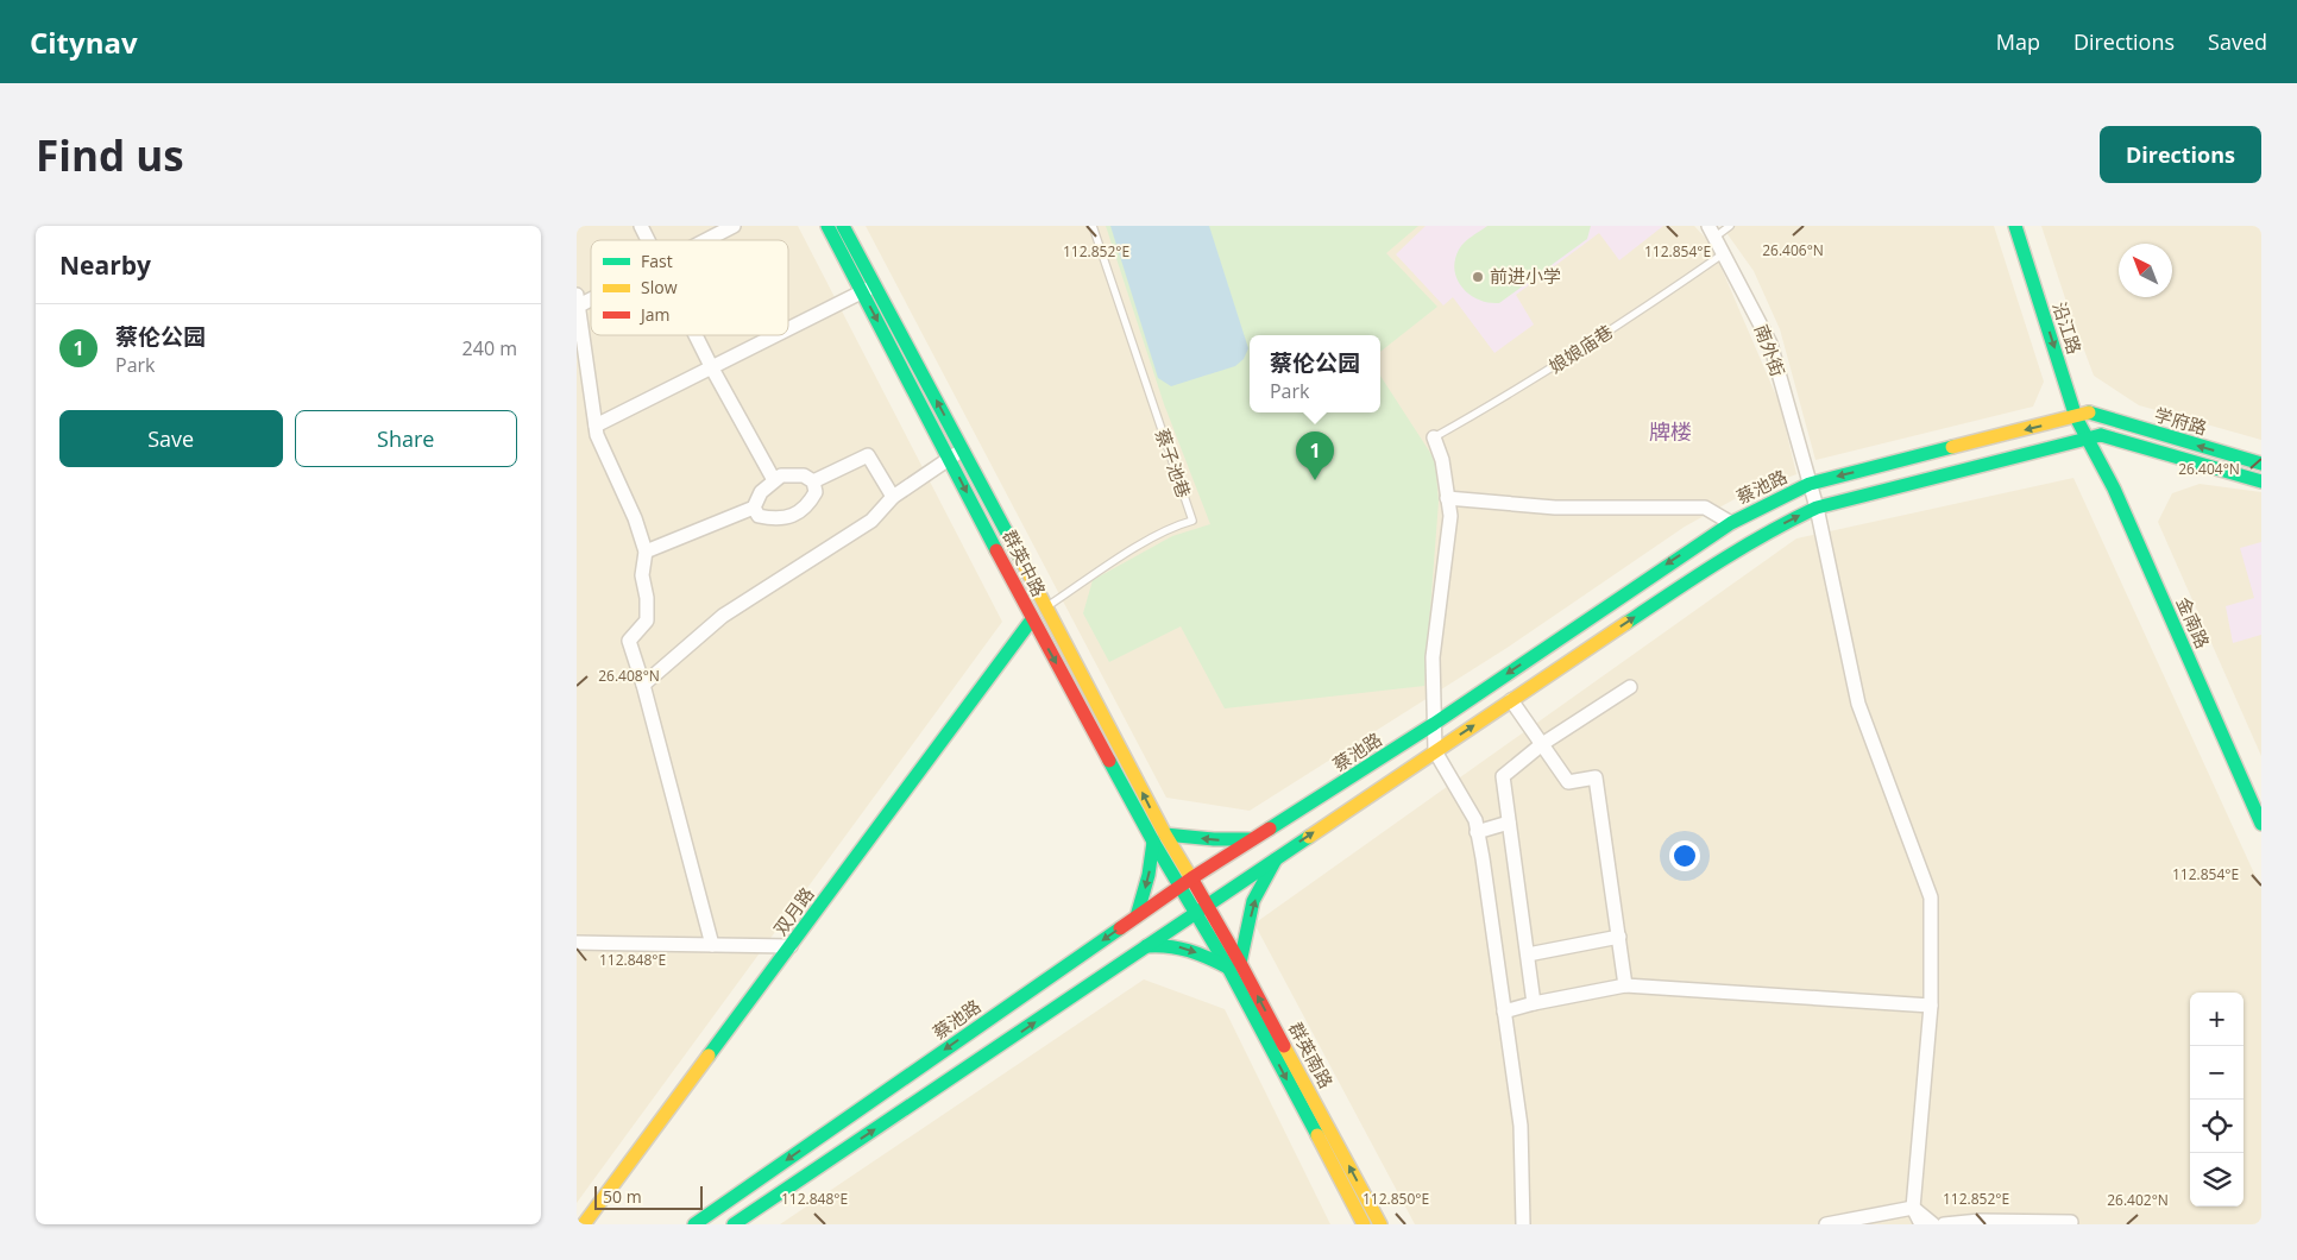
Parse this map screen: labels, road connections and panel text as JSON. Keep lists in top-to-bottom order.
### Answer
{
  "streets": {
    "street": [
      "沿江路",
      "南外街",
      "学府路",
      "蔡池路",
      "群英中路",
      "金南路",
      "双月路",
      "群英南路"
    ],
    "lane": ["娘娘庙巷", "蔡子池巷"]
  },
  "crossings": [
    ["沿江路", "学府路"],
    ["沿江路", "蔡池路"],
    ["沿江路", "金南路"],
    ["娘娘庙巷", "南外街"],
    ["南外街", "蔡池路"],
    ["学府路", "蔡池路"],
    ["学府路", "金南路"],
    ["蔡子池巷", "群英中路"],
    ["蔡子池巷", "双月路"],
    ["蔡池路", "群英中路"],
    ["群英中路", "双月路"],
    ["群英中路", "群英南路"]
  ],
  "districts": ["牌楼"],
  "places": ["前进小学"],
  "legend": ["Fast", "Slow", "Jam"],
  "scale_bar": "50 m",
  "north": "top left",
  "page": {
    "header": "Citynav",
    "nav": ["Map", "Directions", "Saved"],
    "buttons": [
      "Directions",
      ["Save", "Share"]
    ],
    "title": "Find us",
    "heading": "Nearby",
    "list": [
      {
        "mark": "1",
        "name": "蔡伦公园",
        "note": "Park",
        "value": "240 m"
      }
    ],
    "popup": ["蔡伦公园", "Park"],
    "pins": "1",
    "map_buttons": ["+", "−"],
    "scale": "50 m"
  },
  "coordinates": [
    "26.406°N",
    "112.854°E",
    "112.852°E",
    "26.404°N",
    "26.408°N",
    "112.848°E",
    "112.850°E",
    "26.402°N"
  ]
}
